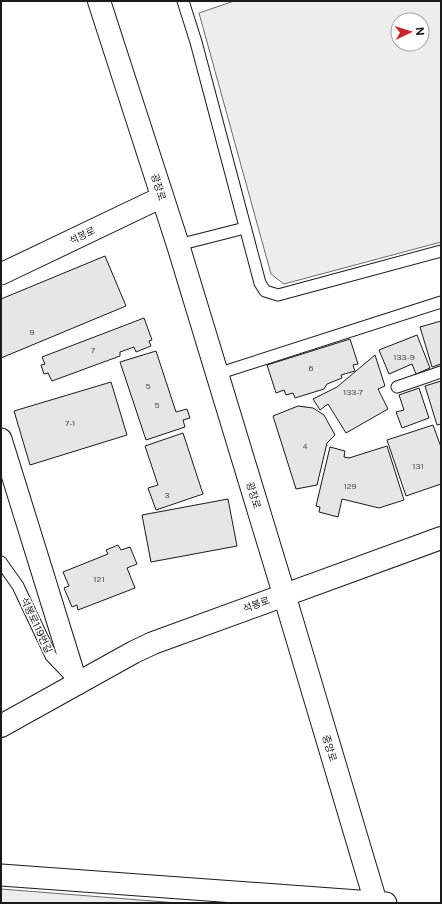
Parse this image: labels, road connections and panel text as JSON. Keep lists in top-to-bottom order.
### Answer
{
  "streets": {
    "street": ["광장로", "석봉로", "중앙로"],
    "lane": ["석봉로119번길"]
  },
  "crossings": [
    ["광장로", "석봉로"],
    ["광장로", "중앙로"],
    ["석봉로", "석봉로119번길"],
    ["석봉로", "중앙로"]
  ],
  "house_numbers": [
    "9",
    "7",
    "133-9",
    "6",
    "5",
    "133-7",
    "5",
    "7-1",
    "4",
    "131",
    "129",
    "3",
    "121"
  ],
  "north": "right"
}
